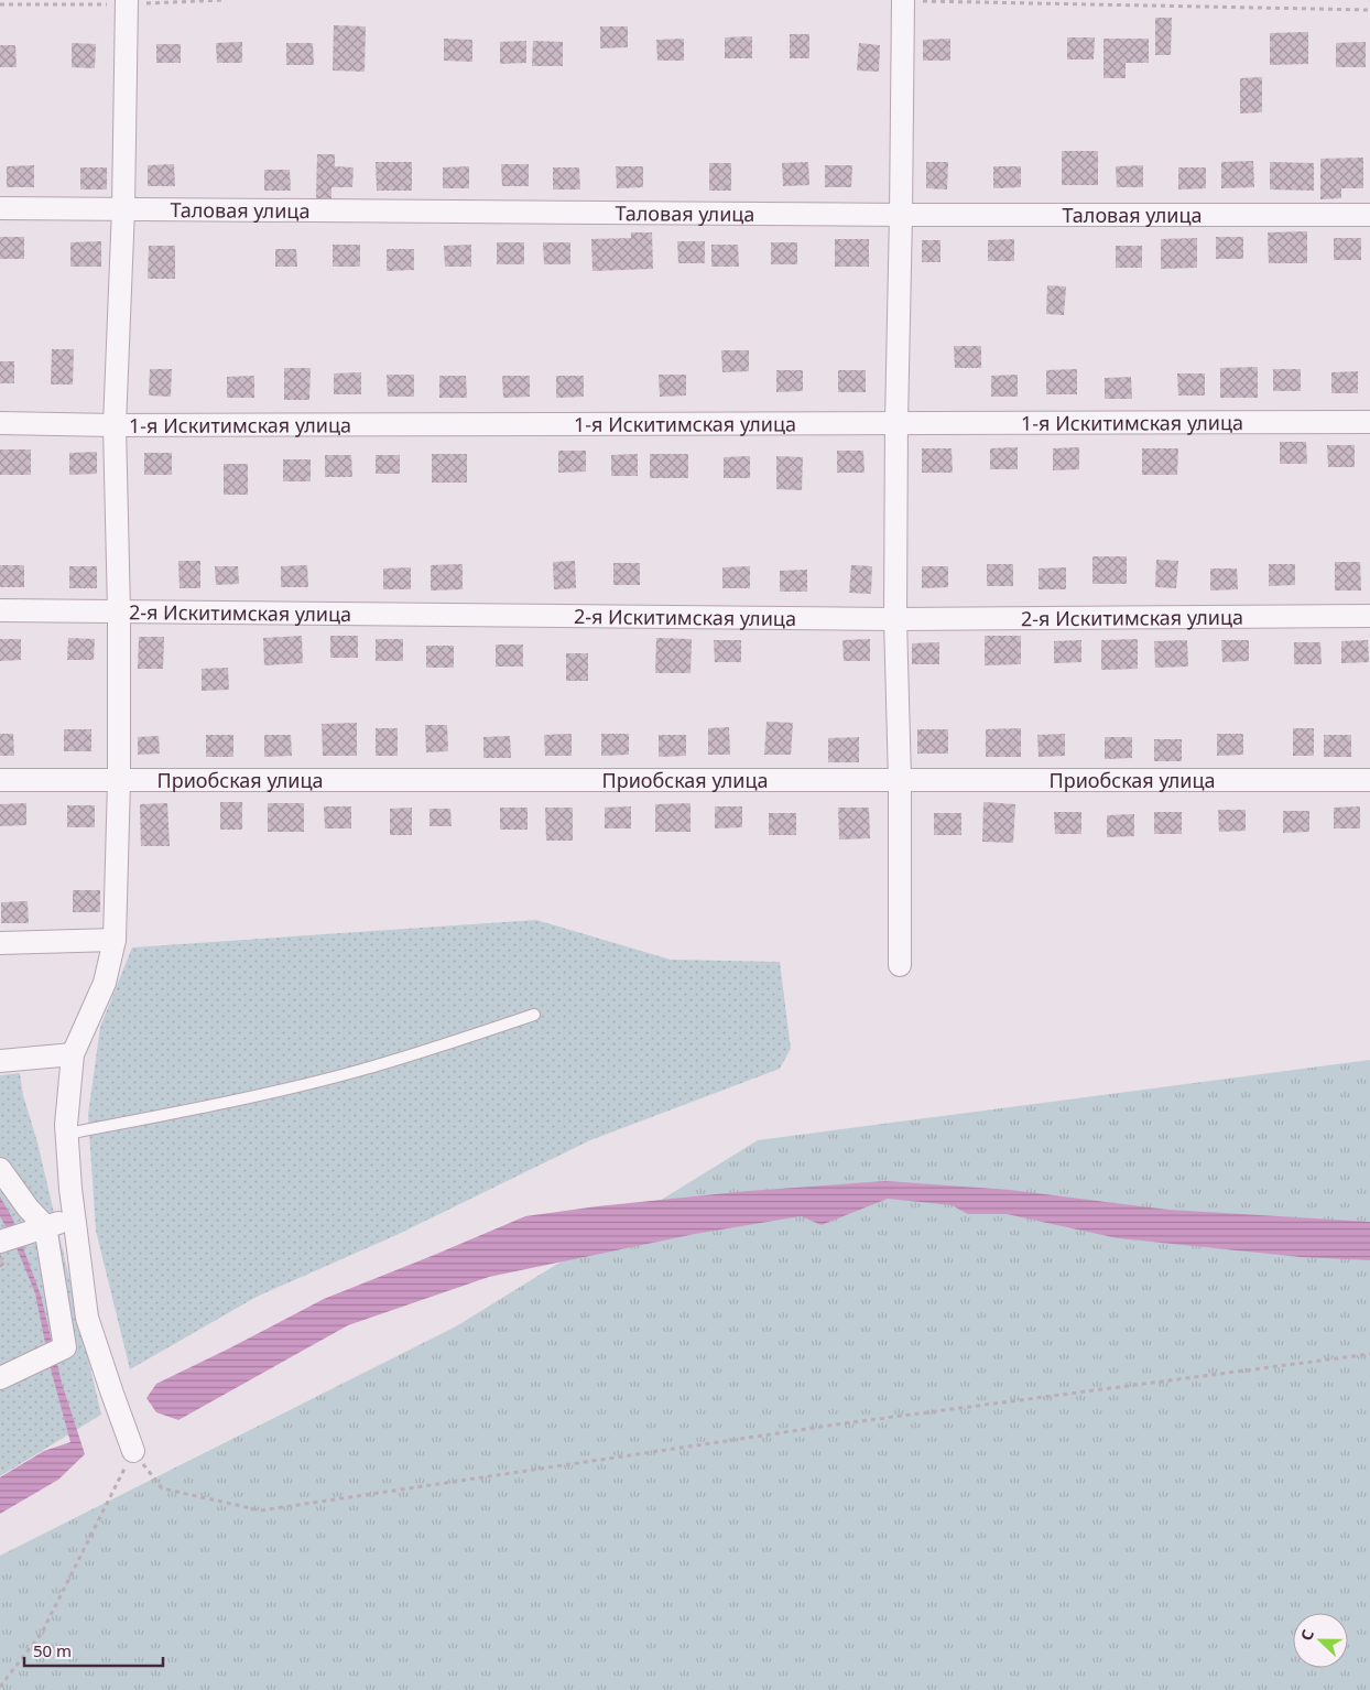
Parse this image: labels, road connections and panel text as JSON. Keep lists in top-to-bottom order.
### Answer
{
  "streets": {
    "street": [
      "Таловая улица",
      "1-я Искитимская улица",
      "2-я Искитимская улица",
      "Приобская улица"
    ]
  },
  "scale_bar": "50 m",
  "north": "left"
}
